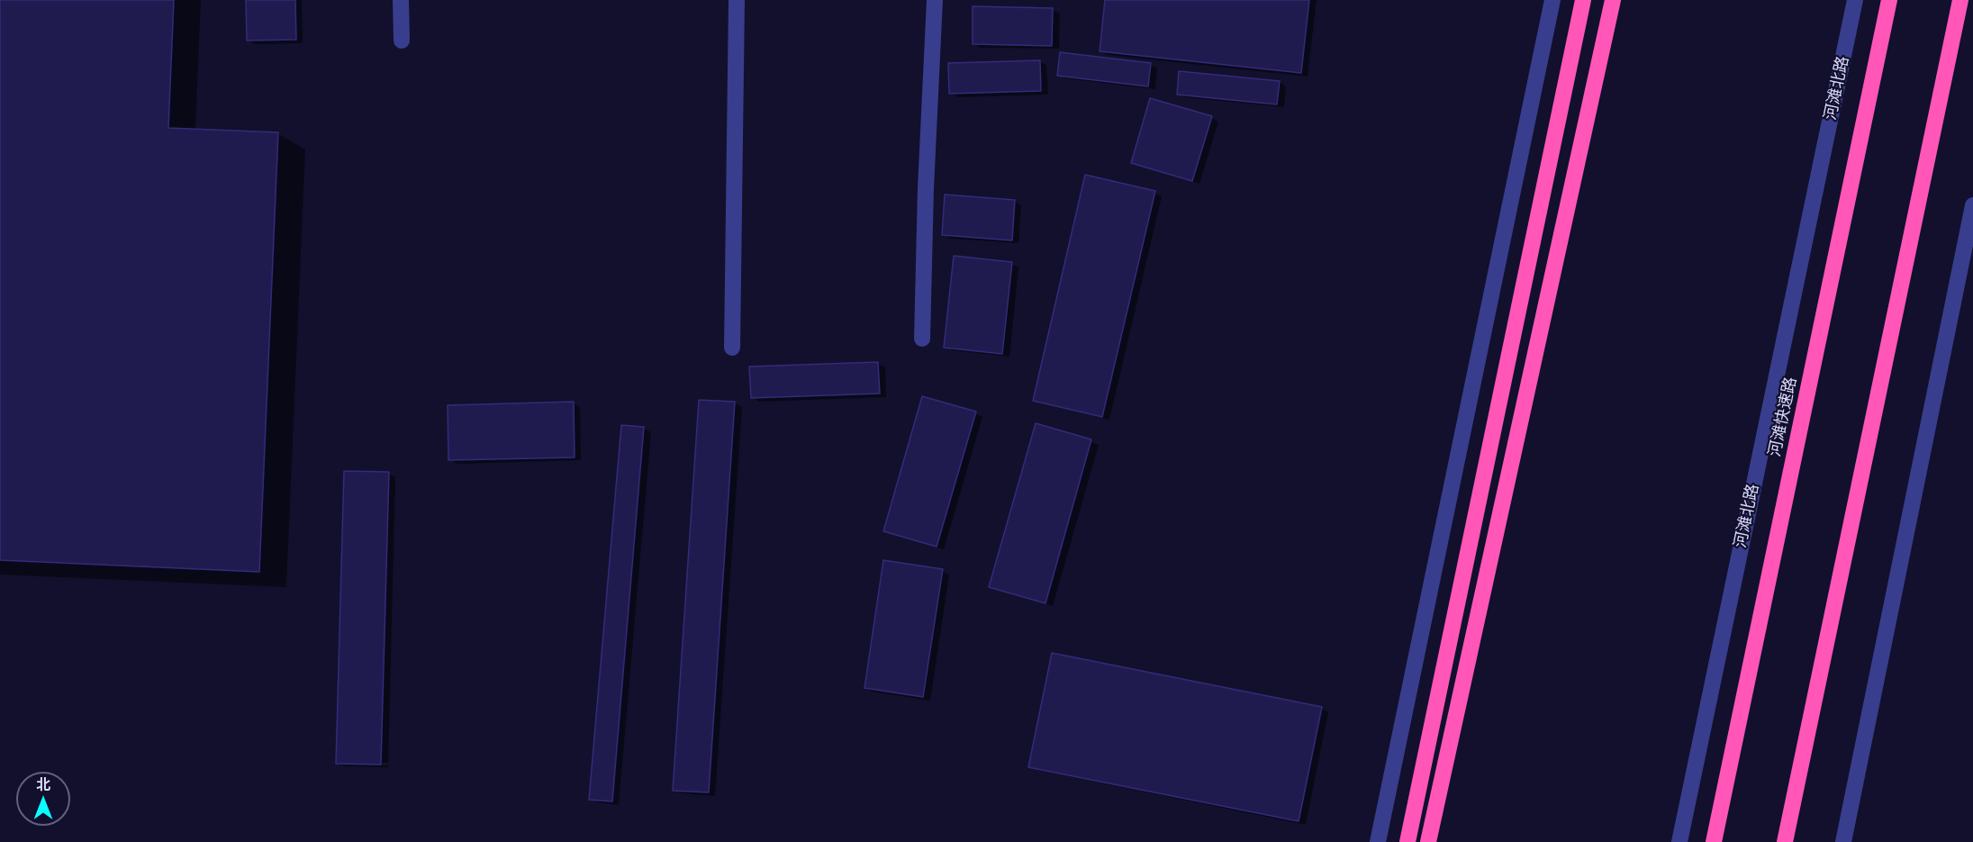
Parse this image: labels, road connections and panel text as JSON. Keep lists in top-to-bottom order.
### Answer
{
  "streets": {
    "highway": ["河滩快速路"],
    "street": ["河滩北路"]
  },
  "north": "top"
}
